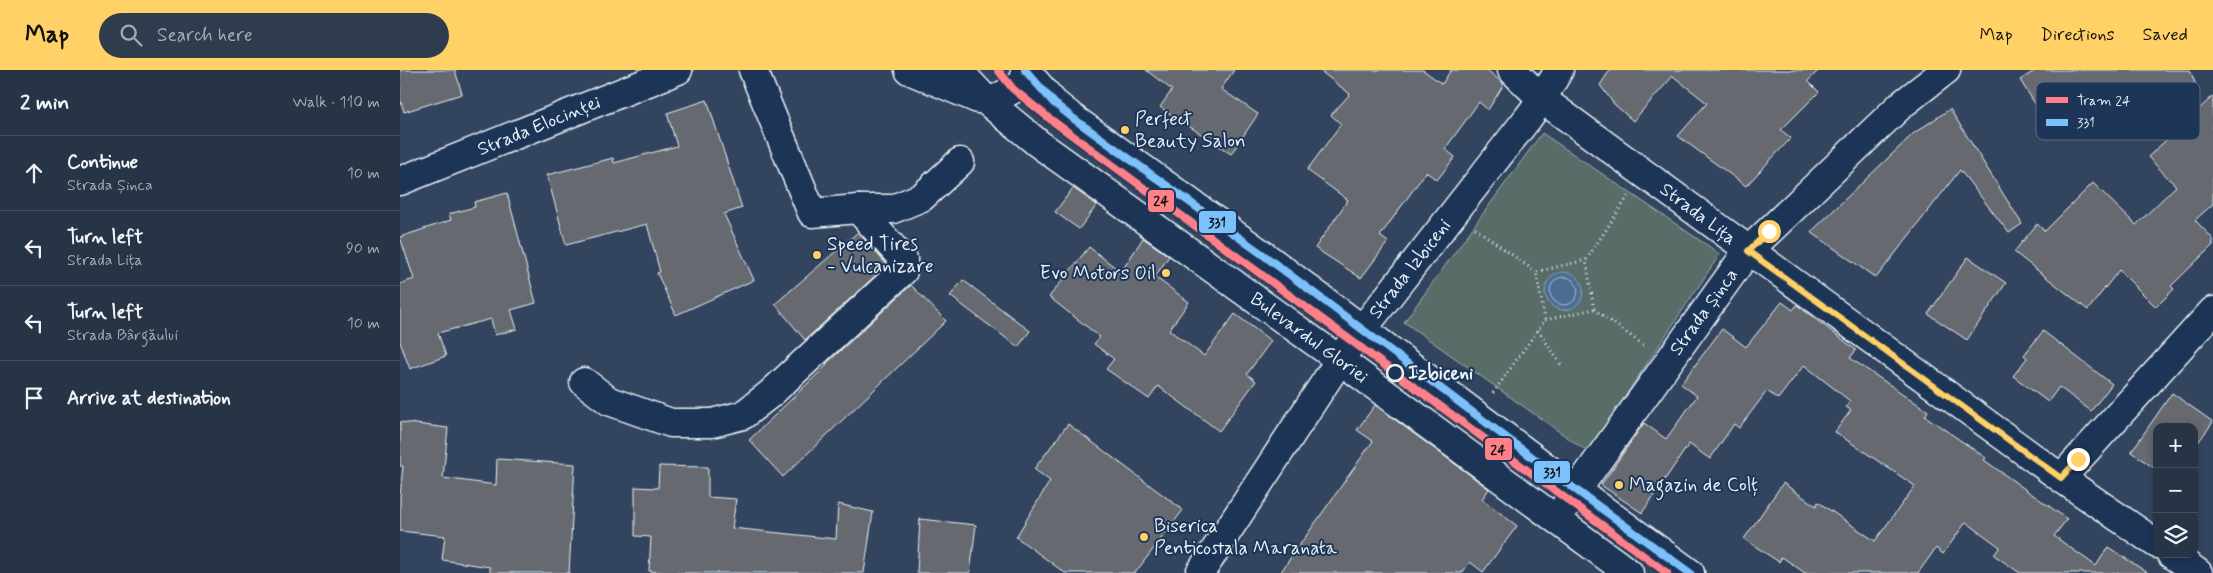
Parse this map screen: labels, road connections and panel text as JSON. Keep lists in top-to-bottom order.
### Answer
{
  "streets": {
    "street": [
      "Strada Elocinței",
      "Strada Lița",
      "Strada Izbiceni",
      "Strada Șinca",
      "Bulevardul Gloriei"
    ]
  },
  "crossings": [
    ["Strada Lița", "Strada Izbiceni"],
    ["Strada Lița", "Strada Șinca"],
    ["Strada Izbiceni", "Bulevardul Gloriei"],
    ["Strada Șinca", "Bulevardul Gloriei"]
  ],
  "places": [
    "Perfect Beauty Salon",
    "Speed Tires - Vulcanizare",
    "Evo Motors Oil",
    "Izbiceni",
    "Magazin de Colț",
    "Biserica Penticostala Maranata"
  ],
  "lines": ["tram line 24", "transit line 331"],
  "legend": ["Tram 24", "331"],
  "page": {
    "header": "Map",
    "search": "Search here",
    "nav": ["Map", "Directions", "Saved"],
    "heading": ["2 min", "Walk · 110 m"],
    "list": [
      ["Continue", "Strada Șinca", "10 m"],
      ["Turn left", "Strada Lița", "90 m"],
      ["Turn left", "Strada Bârgăului", "10 m"],
      "Arrive at destination"
    ],
    "map_buttons": ["+", "−"]
  }
}
